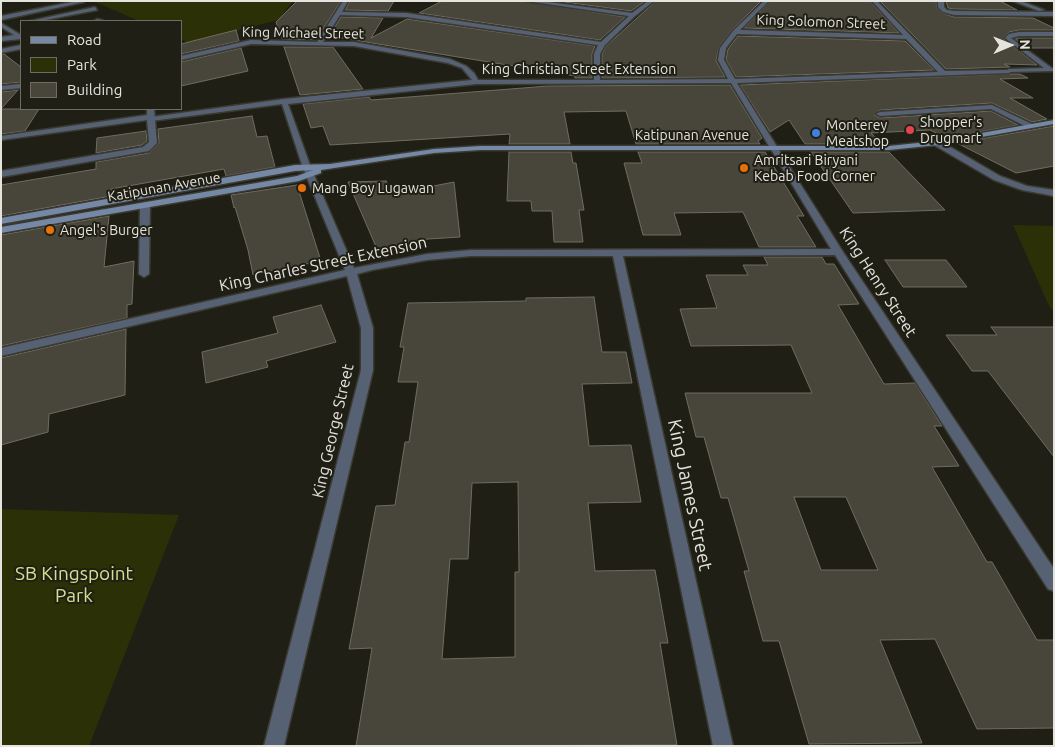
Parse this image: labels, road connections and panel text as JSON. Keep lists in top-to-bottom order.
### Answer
{
  "streets": {
    "main road": ["Katipunan Avenue"],
    "street": [
      "King Solomon Street",
      "King Michael Street",
      "King Christian Street Extension",
      "King Charles Street Extension",
      "King Henry Street",
      "King George Street",
      "King James Street"
    ]
  },
  "crossings": [
    ["King Solomon Street", "King Henry Street"],
    ["King Michael Street", "King Christian Street Extension"],
    ["King Christian Street Extension", "King Henry Street"],
    ["King Christian Street Extension", "King George Street"],
    ["Katipunan Avenue", "King Henry Street"],
    ["Katipunan Avenue", "King George Street"],
    ["King Charles Street Extension", "King Henry Street"],
    ["King Charles Street Extension", "King George Street"],
    ["King Charles Street Extension", "King James Street"]
  ],
  "parks": ["SB Kingspoint Park"],
  "places": [
    "Shopper's Drugmart",
    "Monterey Meatshop",
    "Amritsari Biryani Kebab Food Corner",
    "Mang Boy Lugawan",
    "Angel's Burger"
  ],
  "legend": ["Road", "Park", "Building"],
  "north": "right"
}
